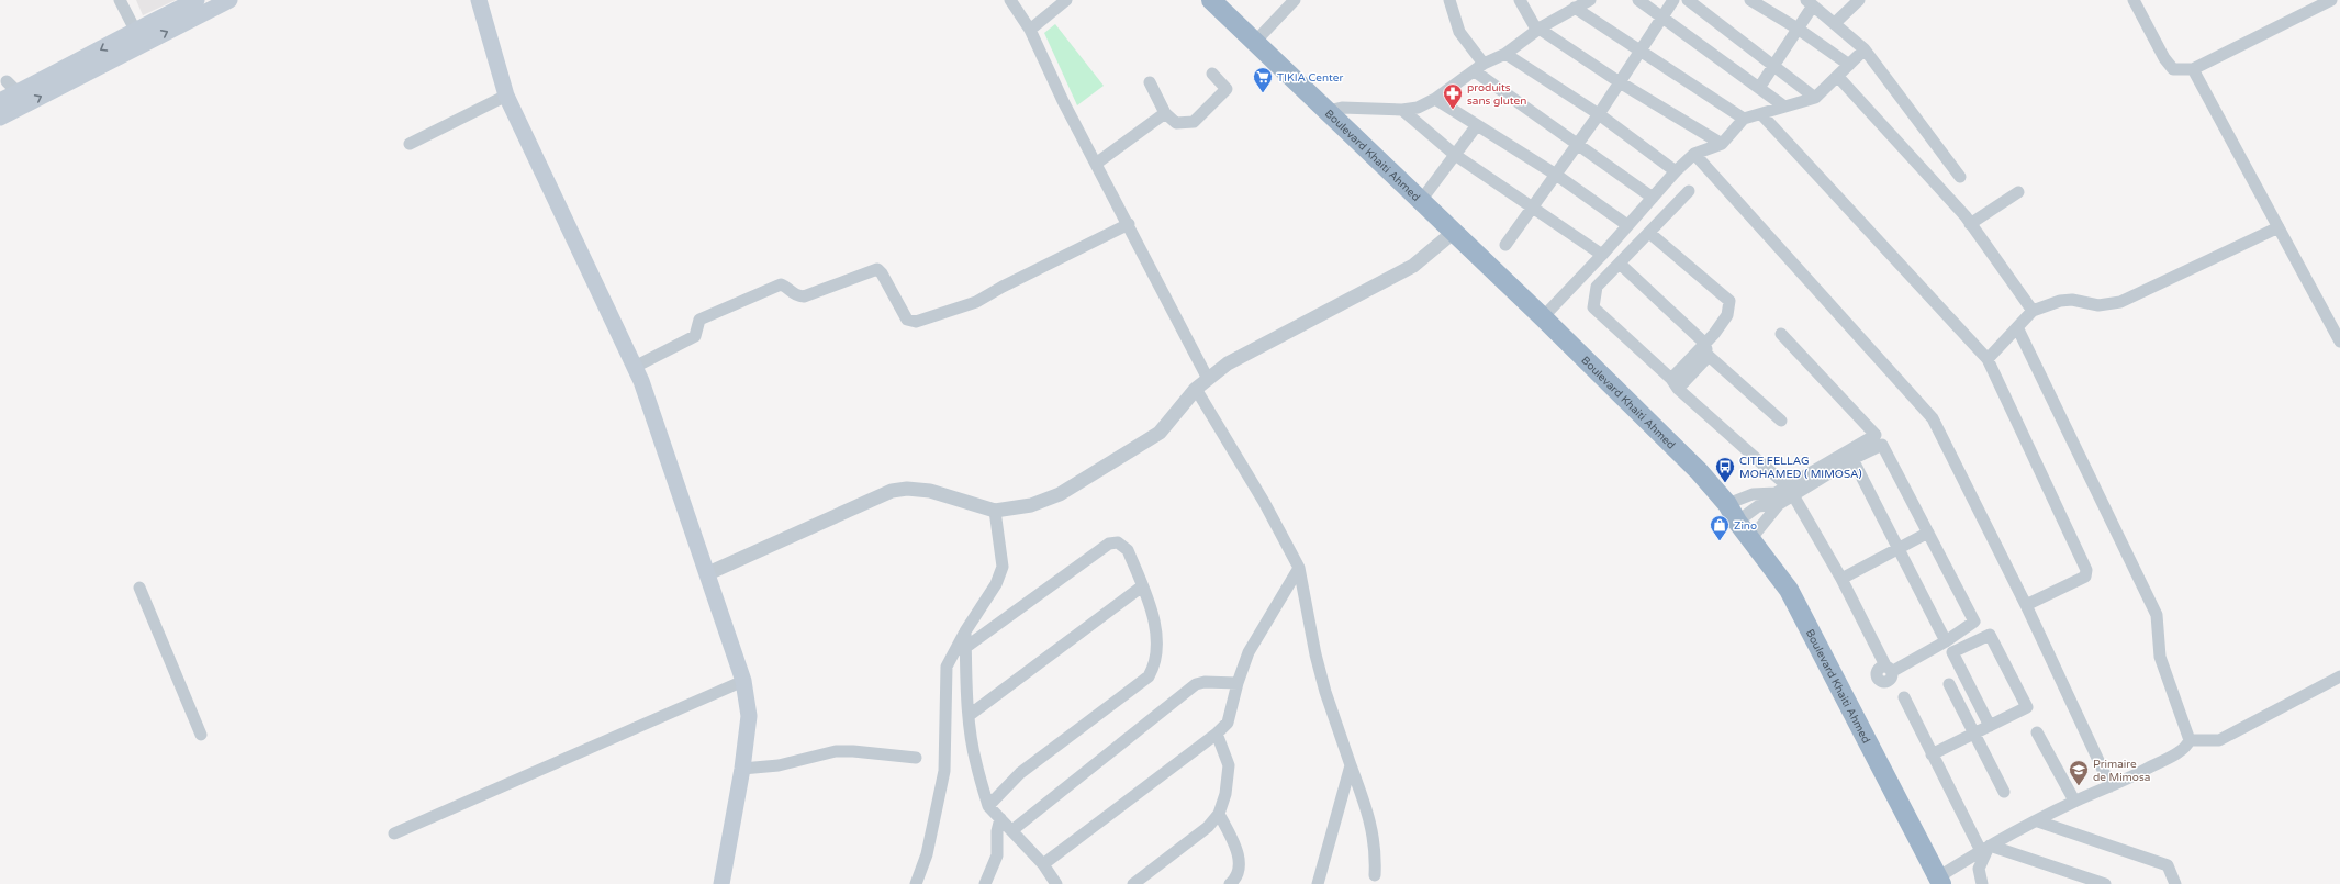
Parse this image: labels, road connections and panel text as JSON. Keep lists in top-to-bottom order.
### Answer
{
  "streets": {
    "highway": ["Boulevard Khaiti Ahmed"]
  },
  "places": {
    "supermarket": ["TIKIA Center"],
    "pharmacy": ["produits sans gluten"],
    "bus stop": ["CITE FELLAG MOHAMED ( MIMOSA)"],
    "shop": ["Zino"],
    "school or university": ["Primaire de Mimosa"]
  }
}
